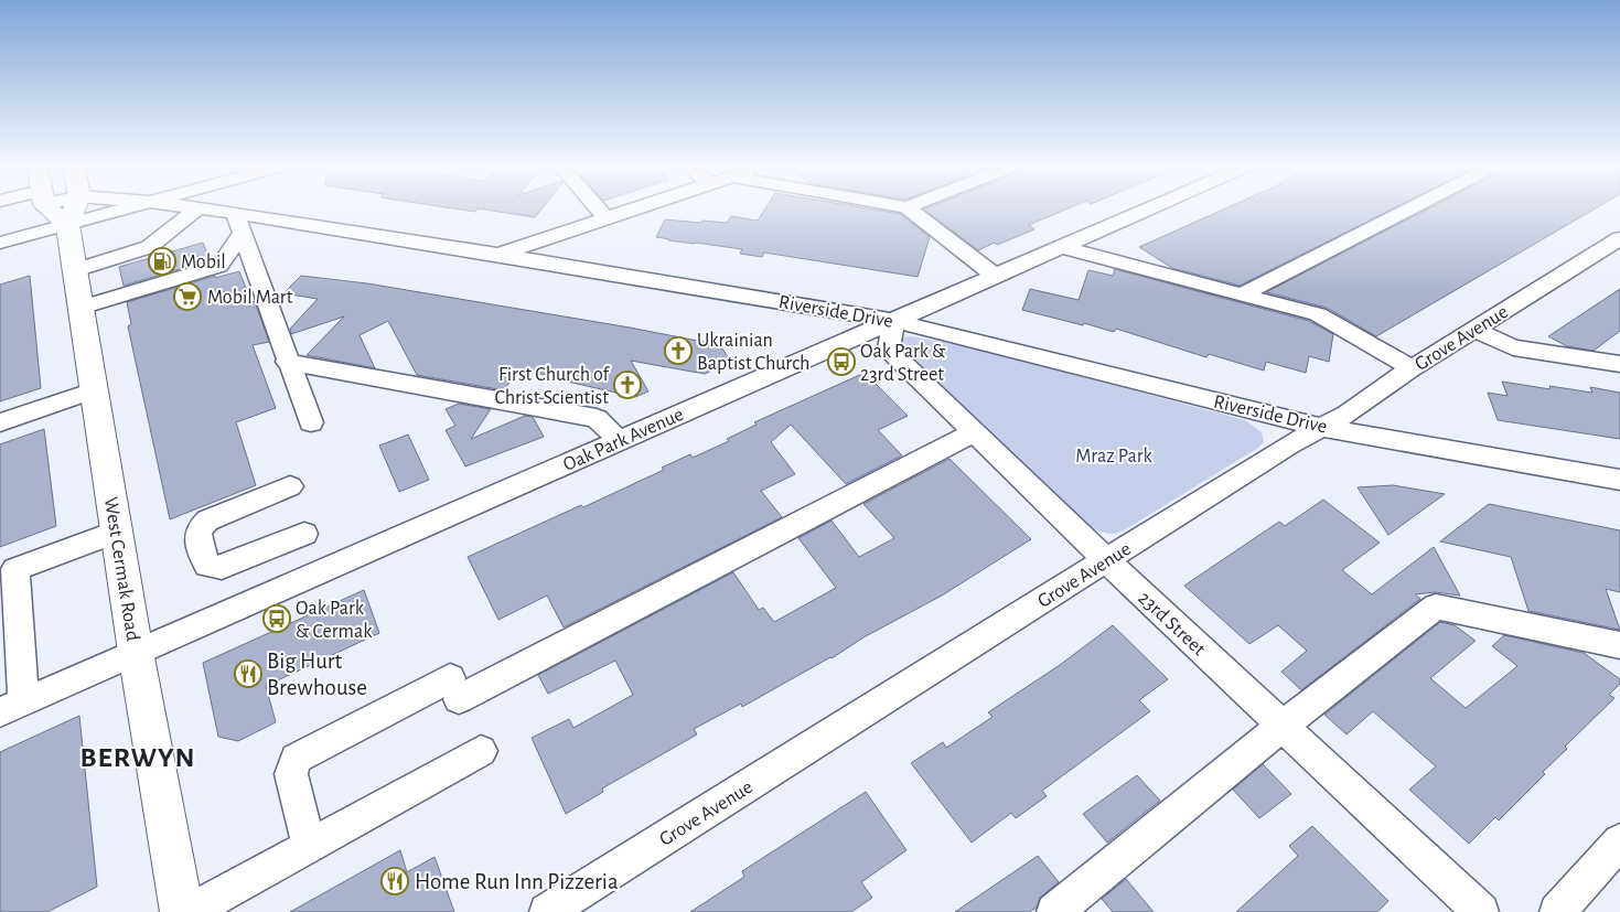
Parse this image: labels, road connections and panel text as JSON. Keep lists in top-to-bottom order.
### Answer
{
  "streets": {
    "main road": ["West Cermak Road"],
    "street": [
      "Riverside Drive",
      "Grove Avenue",
      "Oak Park Avenue",
      "23rd Street"
    ]
  },
  "crossings": [
    ["Riverside Drive", "Grove Avenue"],
    ["Riverside Drive", "Oak Park Avenue"],
    ["Riverside Drive", "23rd Street"],
    ["Grove Avenue", "23rd Street"],
    ["Oak Park Avenue", "West Cermak Road"],
    ["Oak Park Avenue", "23rd Street"]
  ],
  "districts": ["BERWYN"],
  "parks": ["Mraz Park"],
  "places": {
    "fuel station": ["Mobil"],
    "supermarket": ["Mobil Mart"],
    "church": ["Ukrainian Baptist Church", "First Church of Christ Scientist"],
    "bus stop": ["Oak Park & 23rd Street", "Oak Park & Cermak"],
    "restaurant": ["Big Hurt Brewhouse", "Home Run Inn Pizzeria"]
  }
}
